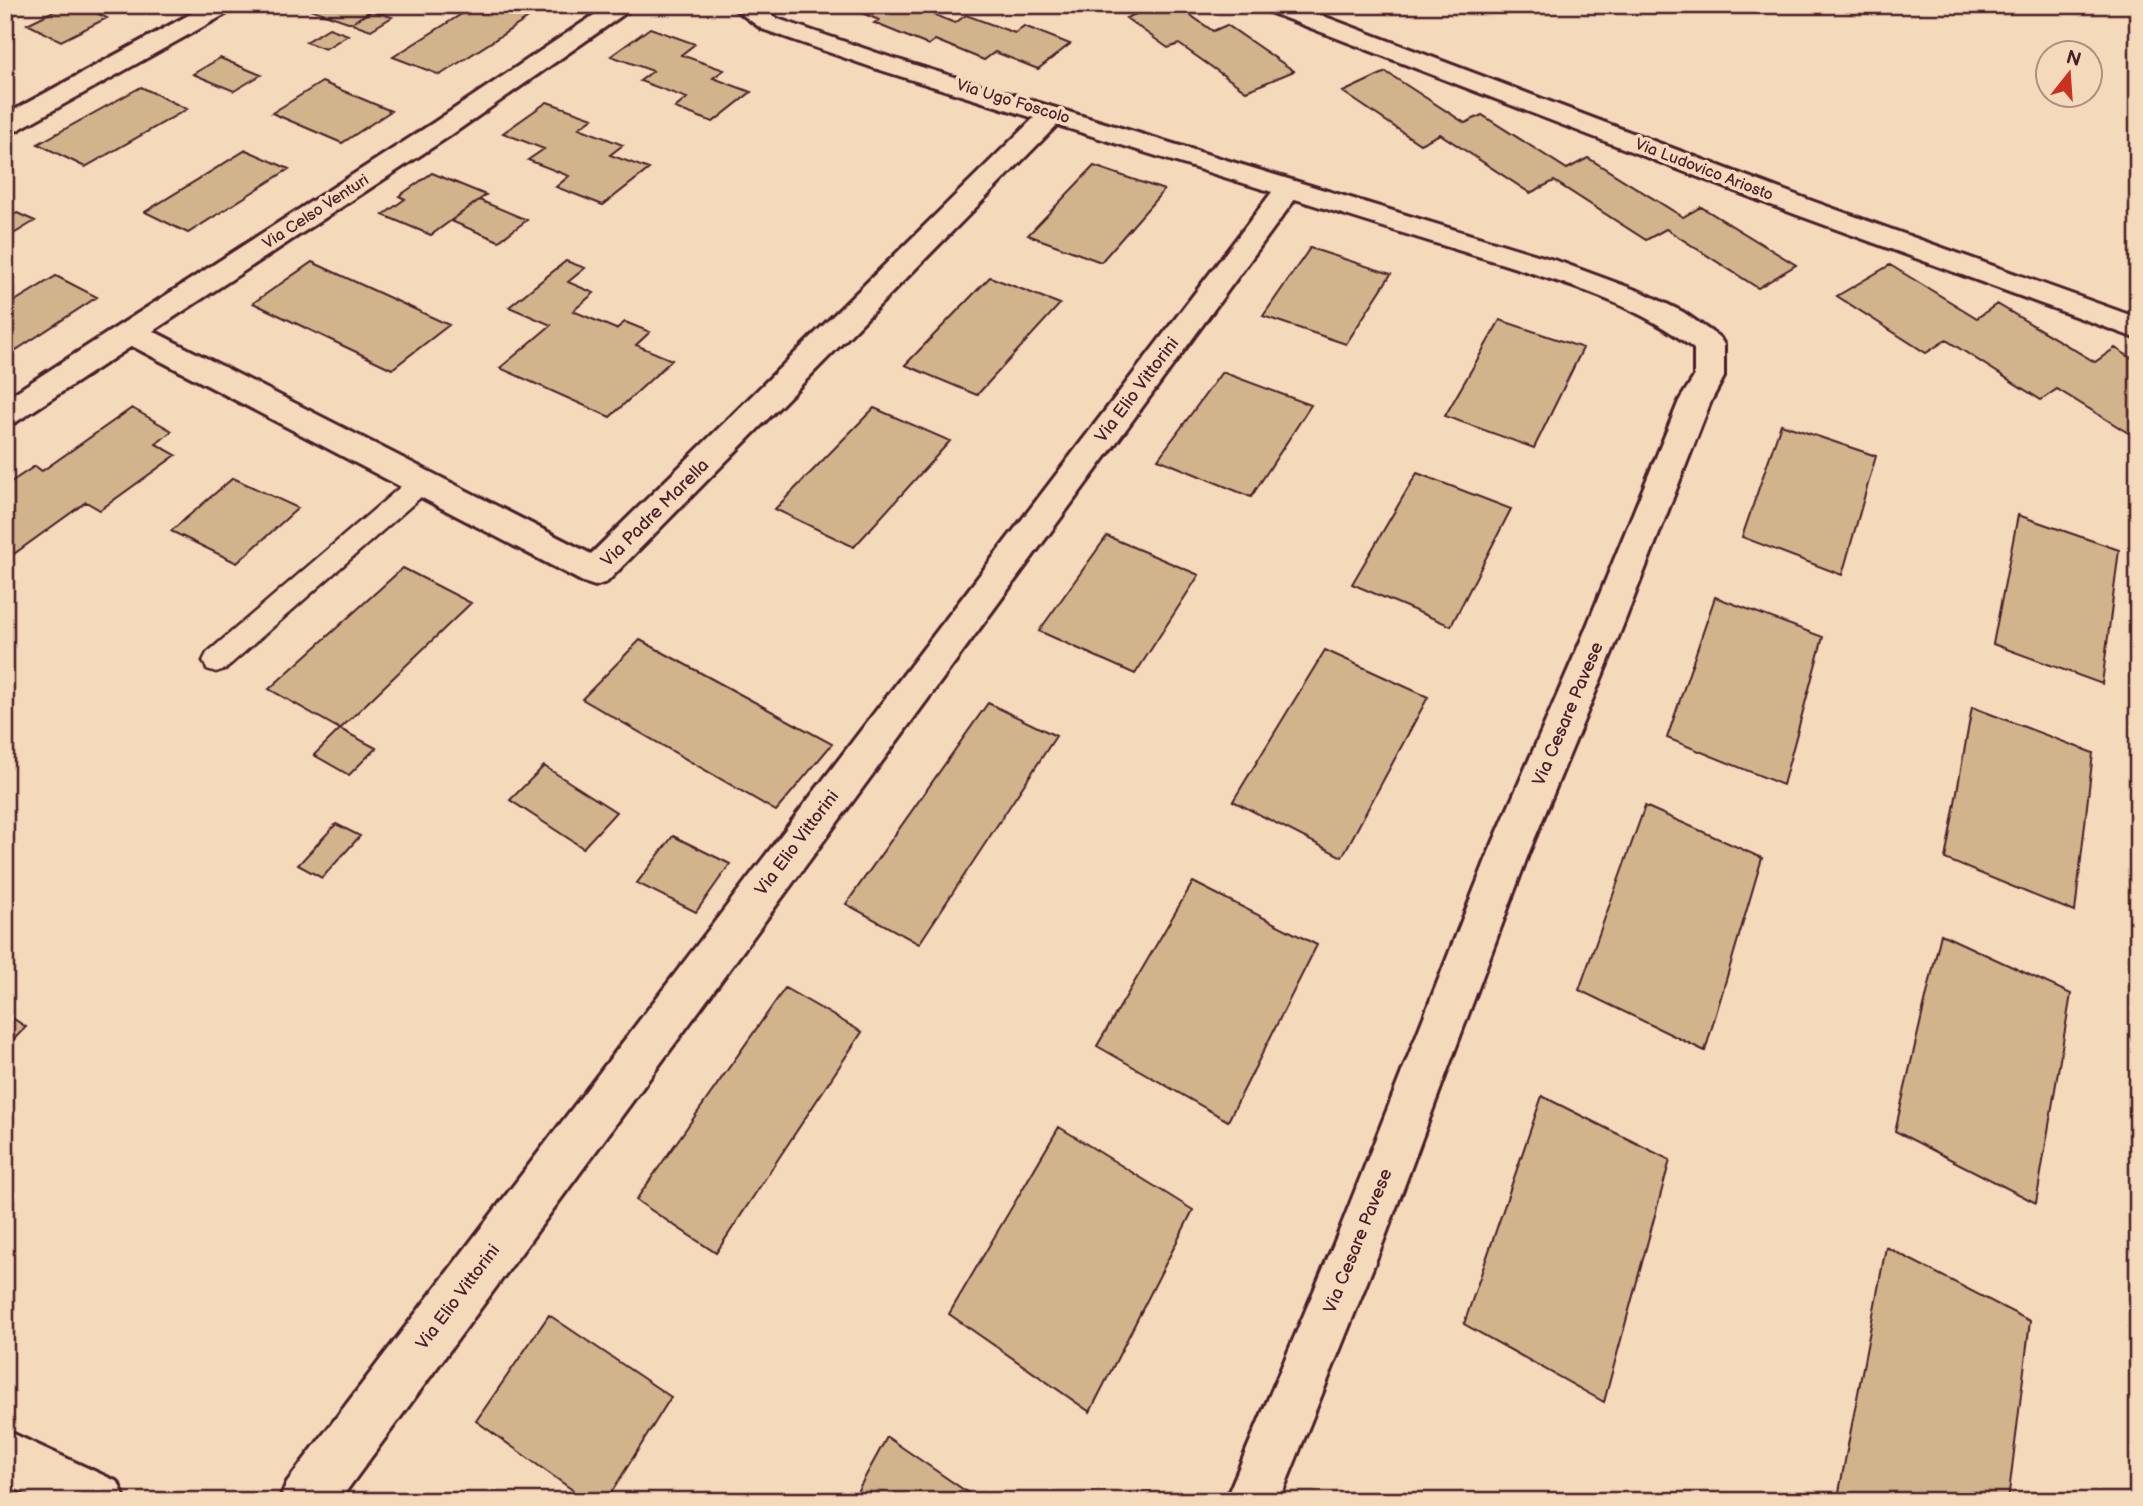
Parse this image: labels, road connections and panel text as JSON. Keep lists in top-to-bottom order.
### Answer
{
  "streets": {
    "street": [
      "Via Ugo Foscolo",
      "Via Ludovico Ariosto",
      "Via Celso Venturi",
      "Via Elio Vittorini",
      "Via Padre Marella",
      "Via Cesare Pavese"
    ]
  },
  "crossings": [
    ["Via Ugo Foscolo", "Via Elio Vittorini"],
    ["Via Ugo Foscolo", "Via Padre Marella"],
    ["Via Ugo Foscolo", "Via Cesare Pavese"],
    ["Via Celso Venturi", "Via Padre Marella"],
    ["Via Elio Vittorini", "Via Cesare Pavese"]
  ],
  "north": "top"
}
